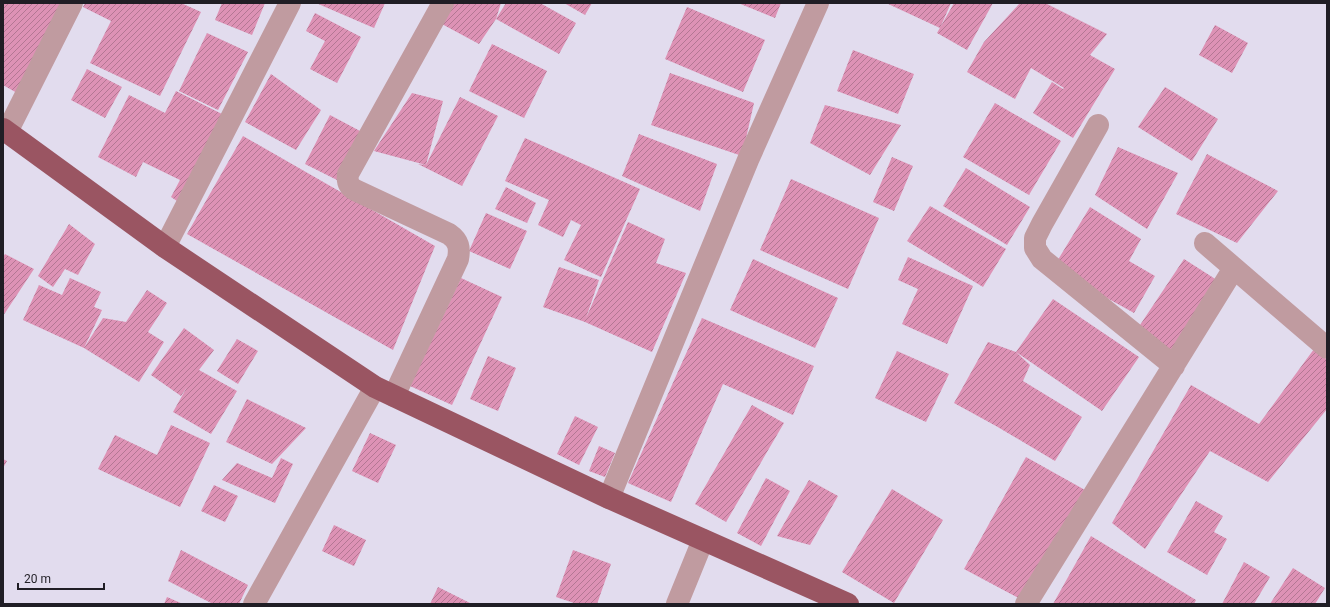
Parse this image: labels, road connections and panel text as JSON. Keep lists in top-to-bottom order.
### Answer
{
  "scale_bar": "20 m"
}
